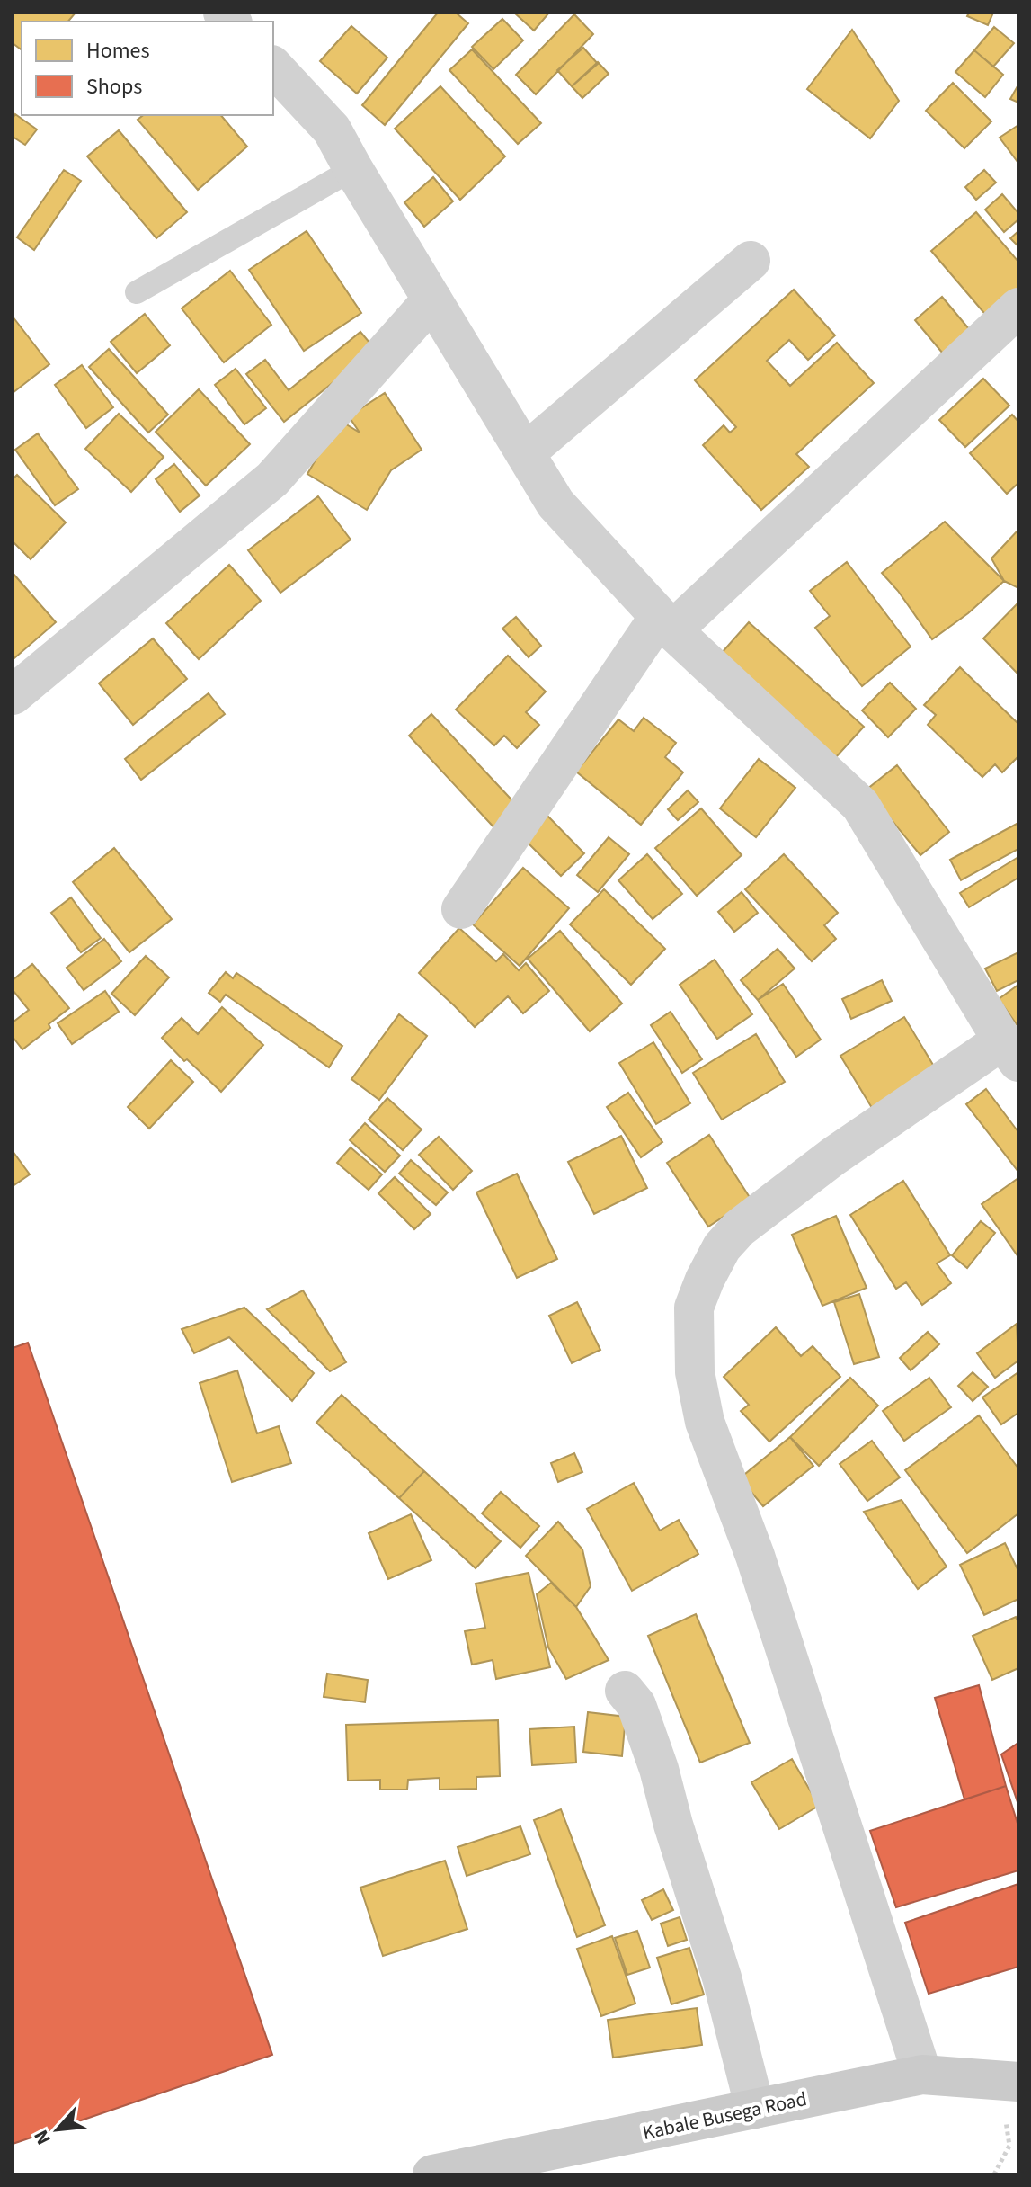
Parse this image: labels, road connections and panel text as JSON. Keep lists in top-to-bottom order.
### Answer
{
  "streets": {
    "street": ["Kabale Busega Road"]
  },
  "legend": ["Homes", "Shops"],
  "north": "bottom left"
}
